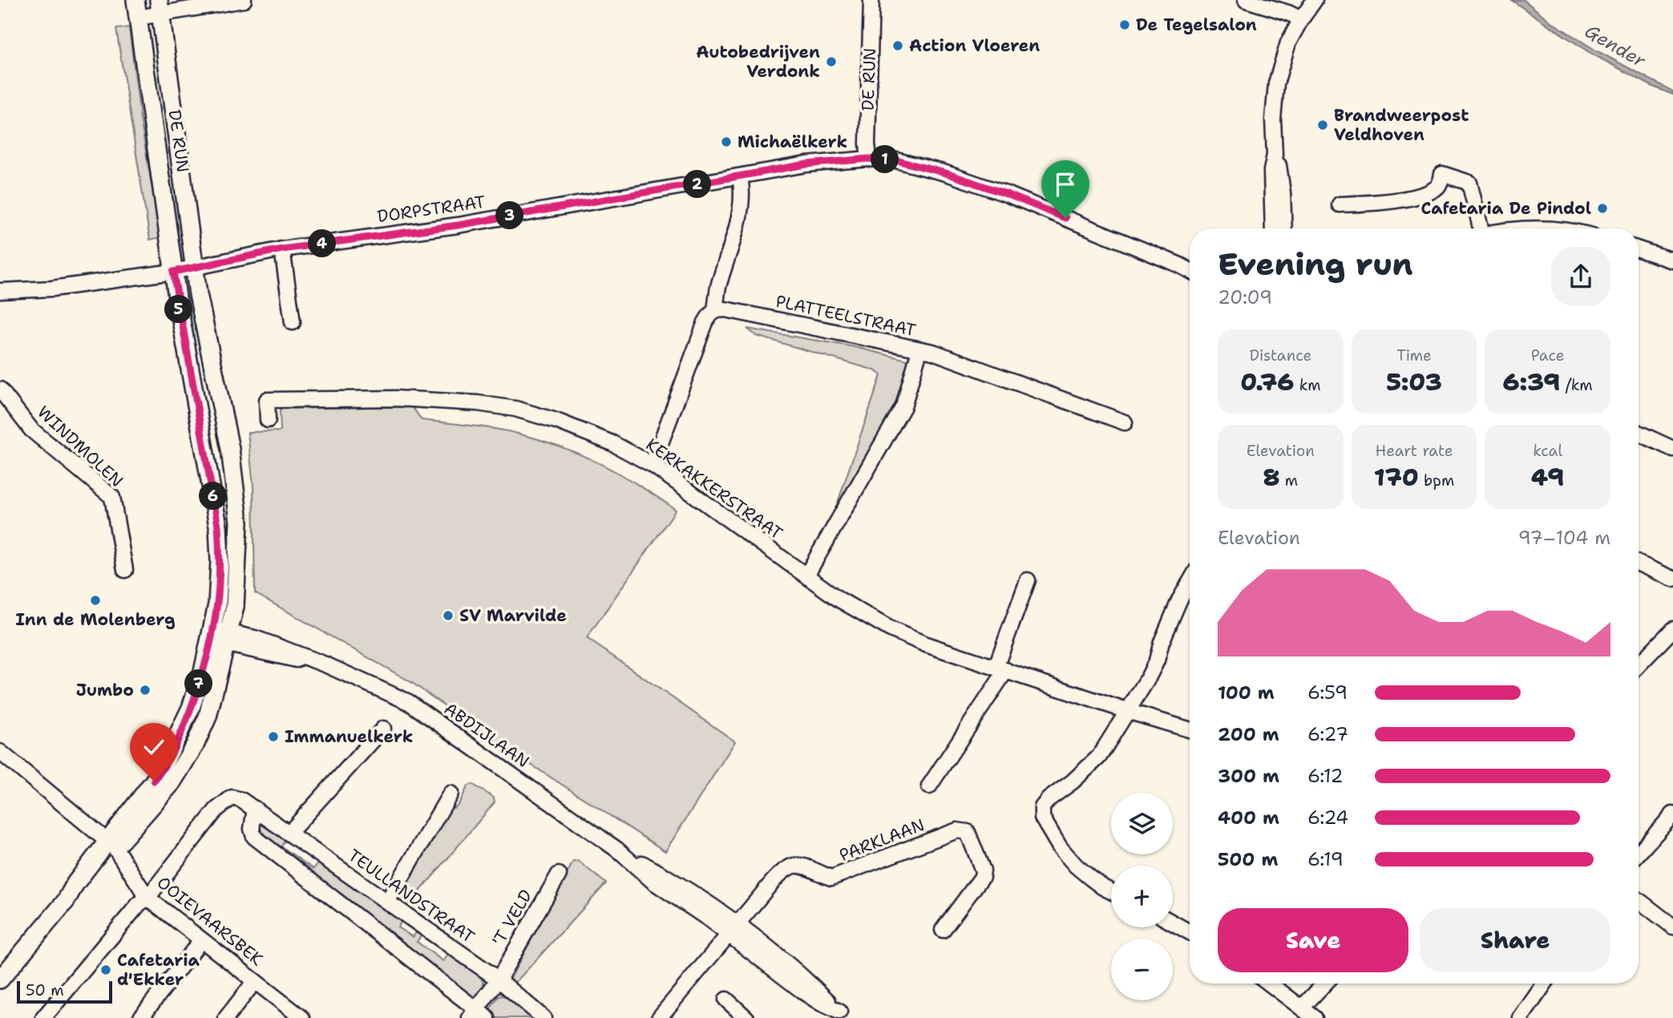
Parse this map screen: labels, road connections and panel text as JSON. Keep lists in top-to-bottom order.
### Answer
{
  "streets": {
    "main road": ["DE RUN"],
    "street": [
      "DORPSTRAAT",
      "PLATTEELSTRAAT",
      "WINDMOLEN",
      "KERKAKKERSTRAAT",
      "ABDIJLAAN",
      "PARKLAAN",
      "TEULLANDSTRAAT",
      "'T VELD",
      "OOIEVAARSBEK"
    ]
  },
  "crossings": [
    ["DE RUN", "DORPSTRAAT"],
    ["DE RUN", "ABDIJLAAN"],
    ["ABDIJLAAN", "PARKLAAN"],
    ["TEULLANDSTRAAT", "'T VELD"],
    ["TEULLANDSTRAAT", "OOIEVAARSBEK"]
  ],
  "water": ["Gender"],
  "places": [
    "De Tegelsalon",
    "Action Vloeren",
    "Autobedrijven Verdonk",
    "Brandweerpost Veldhoven",
    "Michaëlkerk",
    "Cafetaria De Pindol",
    "Inn de Molenberg",
    "SV Marvilde",
    "Jumbo",
    "Immanuelkerk",
    "Cafetaria d'Ekker"
  ],
  "scale_bar": "50 m",
  "page": {
    "pins": [
      "1",
      "2",
      "3",
      "4",
      "5",
      "6",
      "7"
    ],
    "heading": ["Evening run", "20:09"],
    "stats": [
      ["Distance", "0.76 km"],
      ["Time", "5:03"],
      ["Pace", "6:39 /km"],
      ["Elevation", "8 m"],
      ["Heart rate", "170 bpm"],
      ["kcal", "49"]
    ],
    "chart": ["Elevation", "97–104 m"],
    "list": [
      {
        "name": "100 m",
        "note": "6:59"
      },
      {
        "name": "200 m",
        "note": "6:27"
      },
      {
        "name": "300 m",
        "note": "6:12"
      },
      {
        "name": "400 m",
        "note": "6:24"
      },
      {
        "name": "500 m",
        "note": "6:19"
      }
    ],
    "map_buttons": ["+", "−"],
    "buttons": ["Save", "Share"],
    "scale": "50 m"
  }
}
